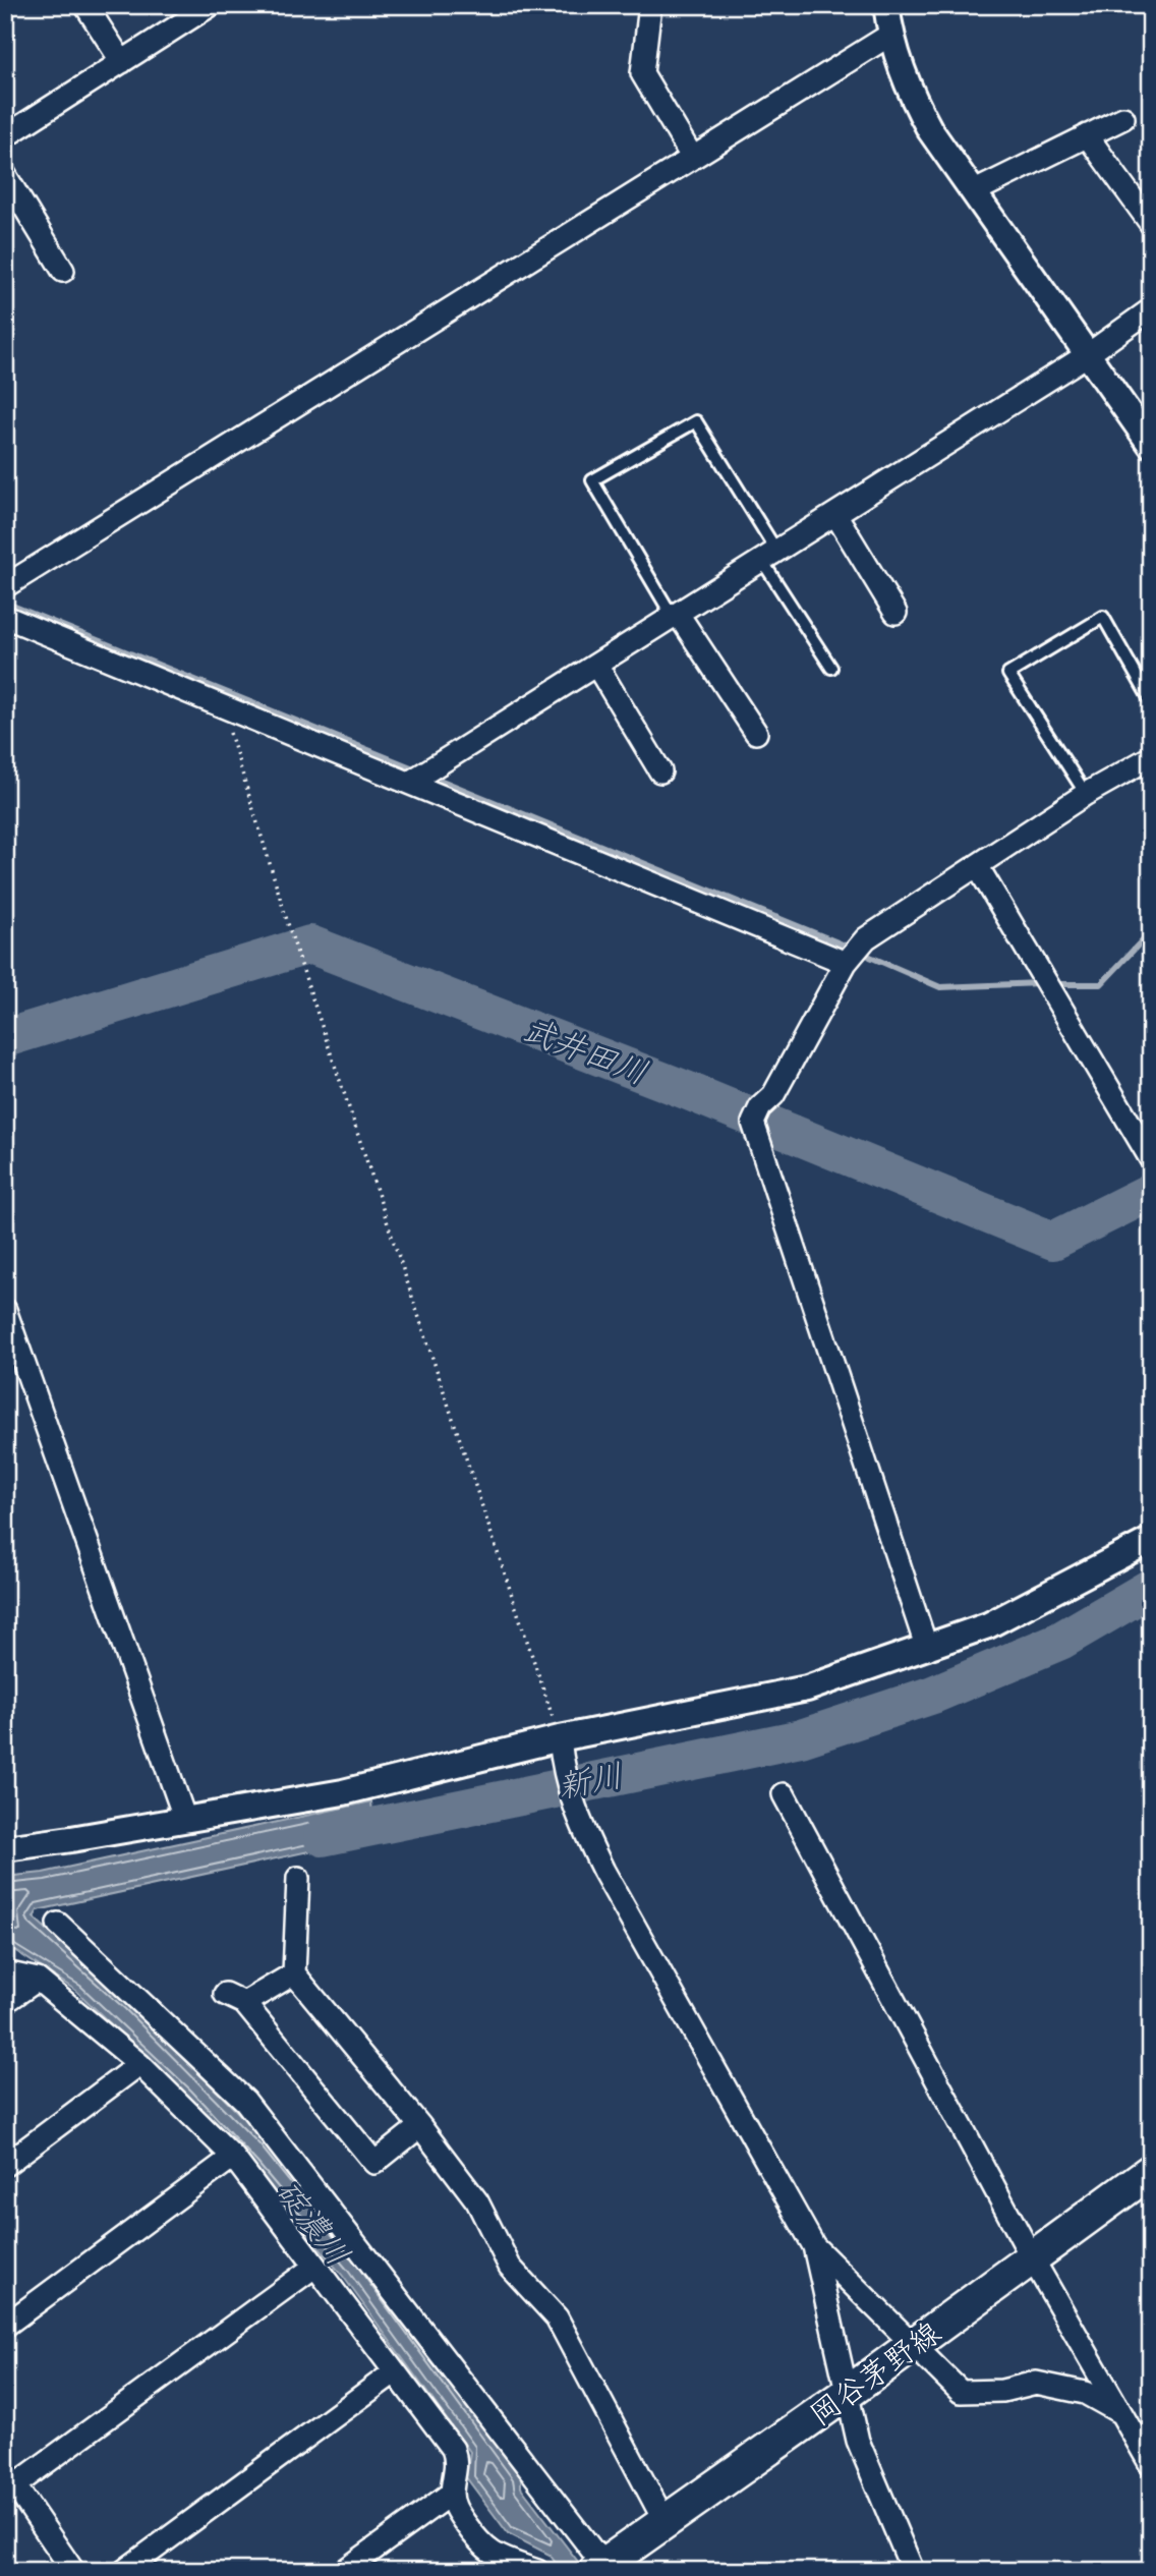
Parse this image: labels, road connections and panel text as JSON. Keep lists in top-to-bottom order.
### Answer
{
  "streets": {
    "main road": ["岡谷茅野線"]
  },
  "water": ["武井田川", "新川", "碇濃川"]
}
